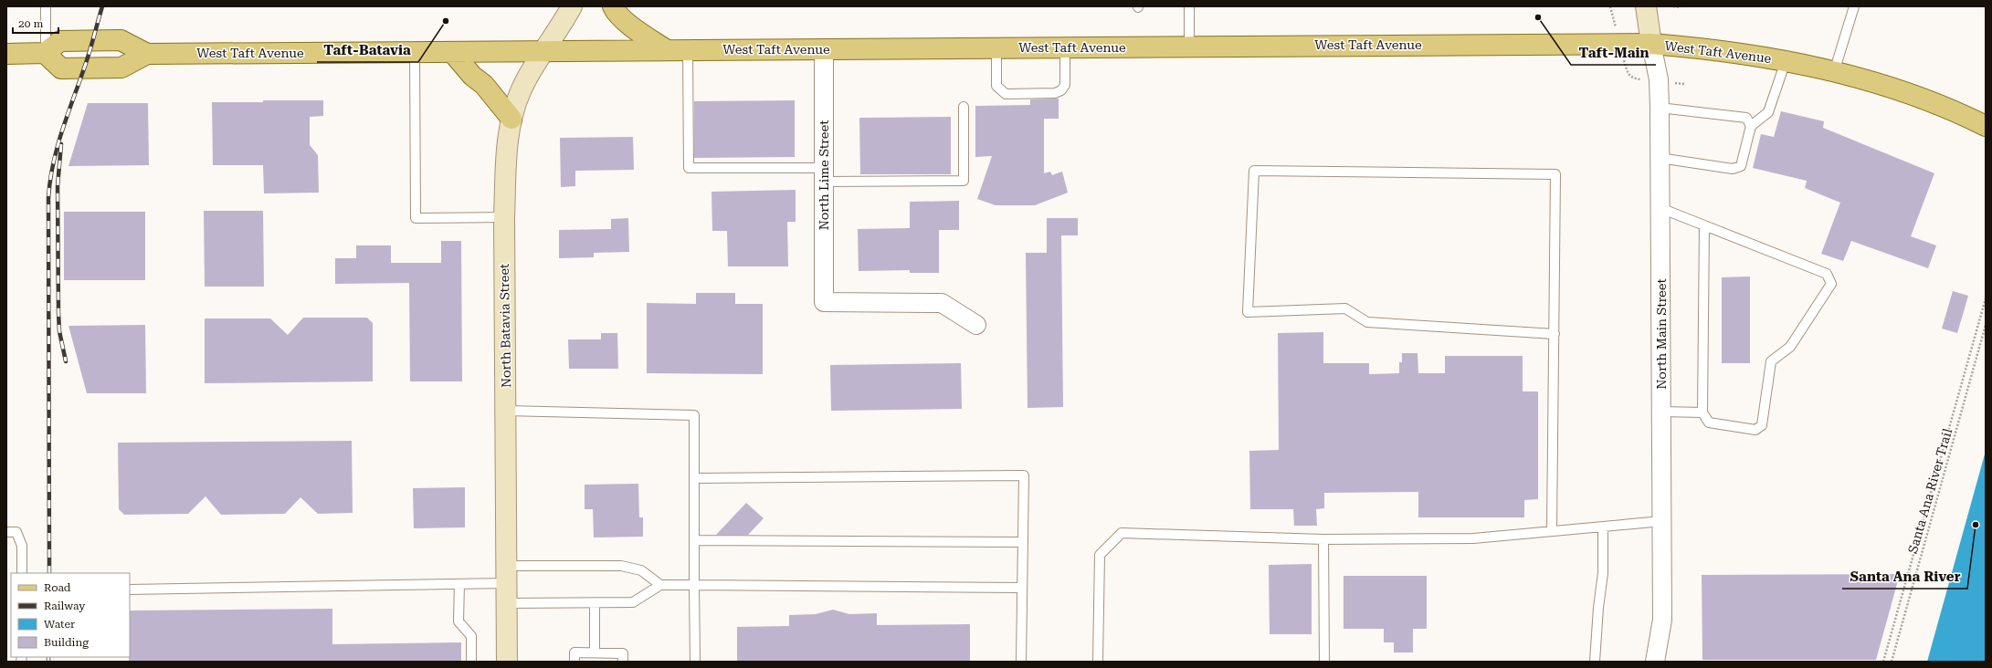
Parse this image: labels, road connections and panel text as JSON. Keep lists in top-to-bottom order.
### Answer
{
  "streets": {
    "main road": ["West Taft Avenue", "North Batavia Street", "North Main Street"],
    "street": ["North Lime Street"],
    "path": ["Santa Ana River Trail"]
  },
  "crossings": [
    ["West Taft Avenue", "North Lime Street"],
    ["West Taft Avenue", "North Batavia Street"],
    ["West Taft Avenue", "North Main Street"]
  ],
  "places": ["Taft-Main", "Taft-Batavia", "Santa Ana River"],
  "legend": [
    "Road",
    "Railway",
    "Water",
    "Building"
  ],
  "scale_bar": "20 m"
}
